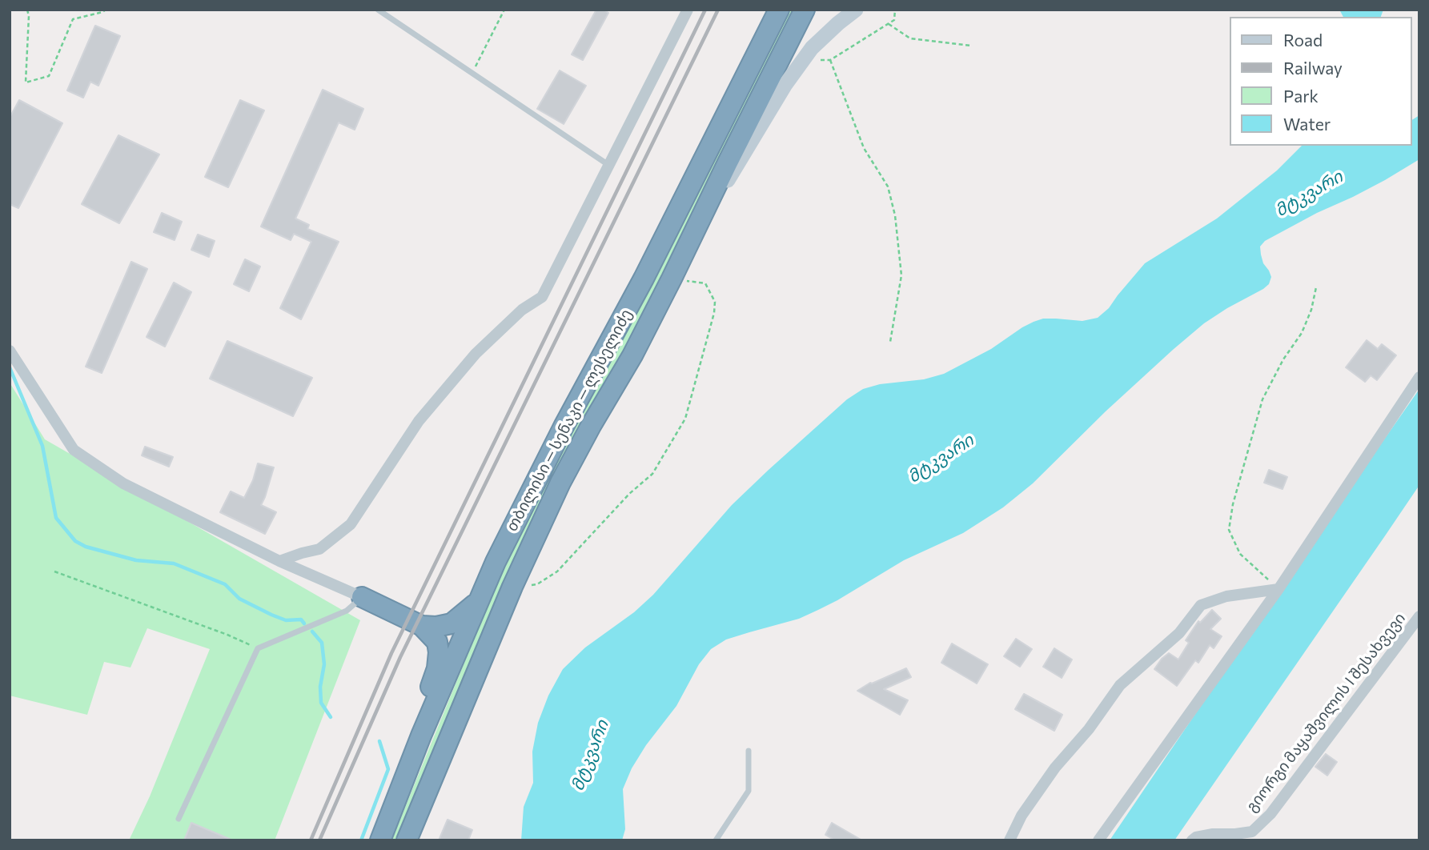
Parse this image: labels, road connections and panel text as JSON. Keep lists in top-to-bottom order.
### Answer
{
  "streets": {
    "highway": ["თბილისი — სენაკი — ლესელიძე"],
    "street": ["გიორგი მაყაშვილის I შესახვევი"]
  },
  "water": ["მტკვარი"],
  "legend": [
    "Road",
    "Railway",
    "Park",
    "Water"
  ]
}
